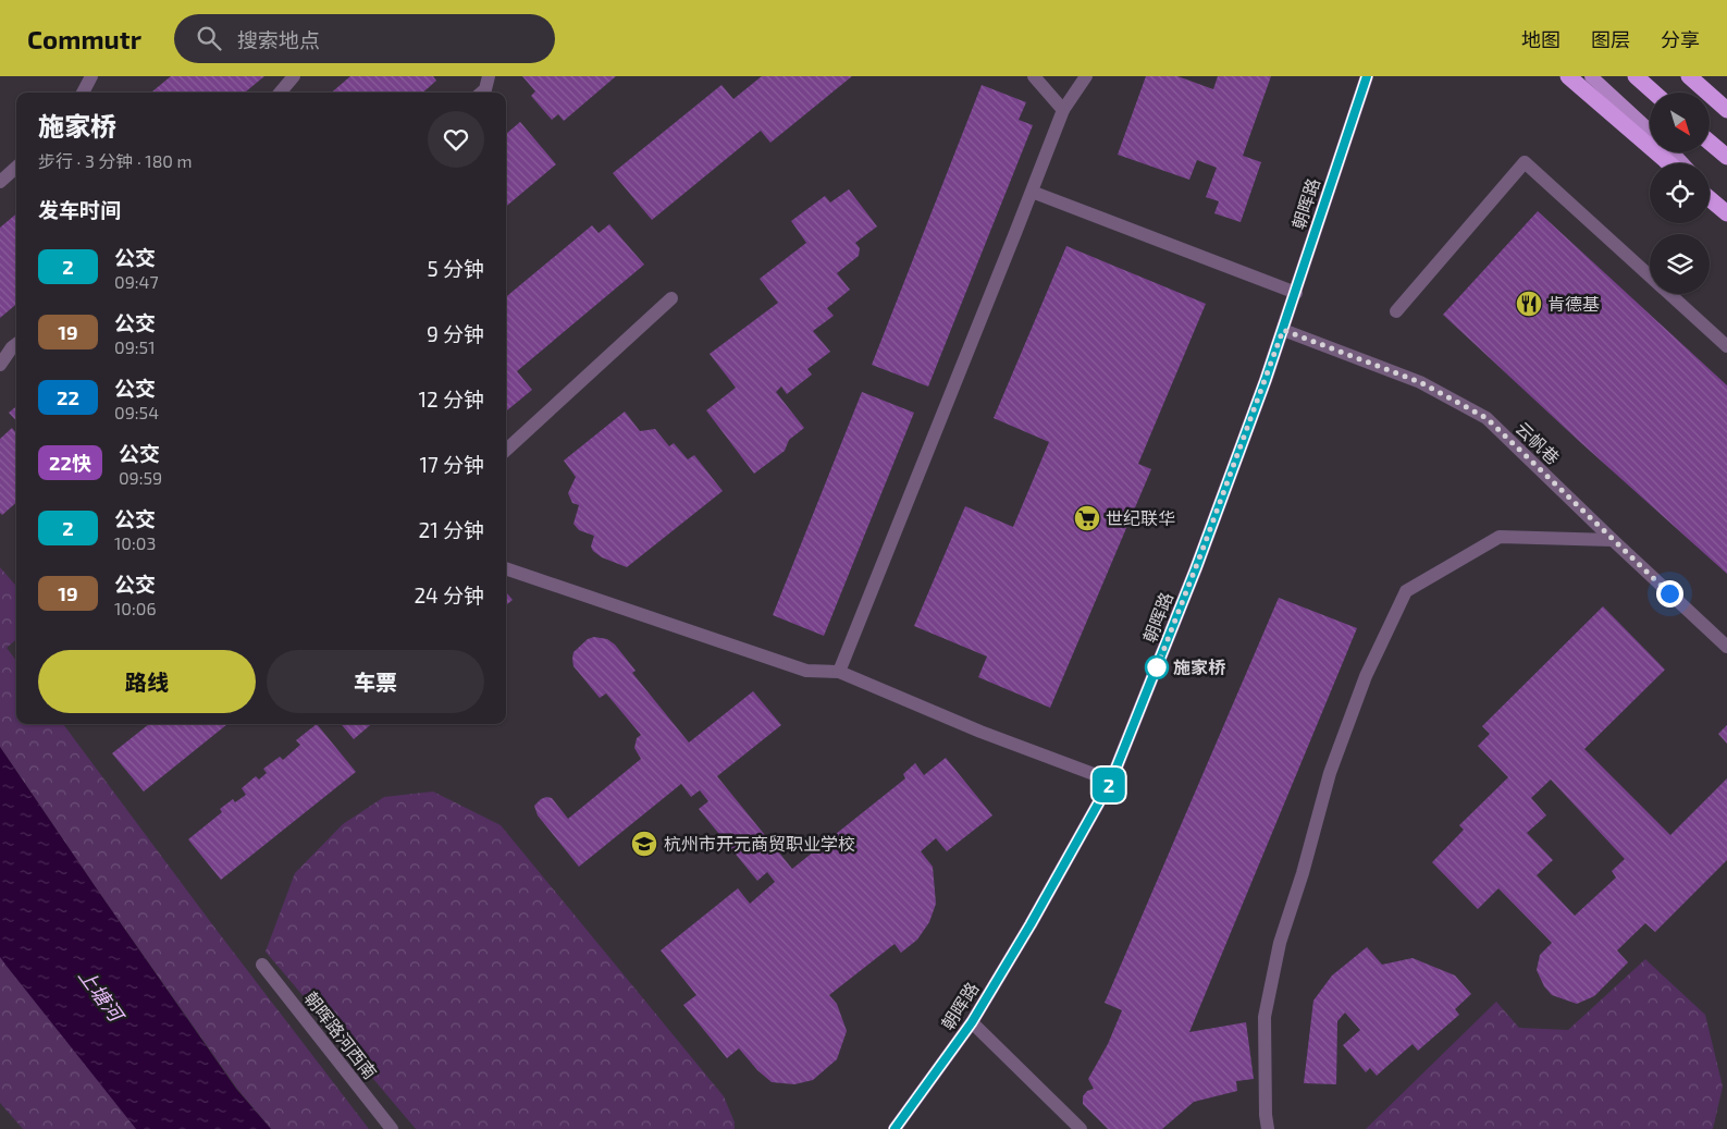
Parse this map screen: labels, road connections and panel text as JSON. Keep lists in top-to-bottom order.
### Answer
{
  "streets": {
    "street": ["朝晖路", "云帆巷", "朝晖路河西南"]
  },
  "crossings": [
    ["朝晖路", "云帆巷"]
  ],
  "water": ["上塘河"],
  "places": {
    "restaurant": ["肯德基"],
    "supermarket": ["世纪联华"],
    "other": ["施家桥"],
    "school or university": ["杭州市开元商贸职业学校"]
  },
  "lines": ["bus line 2"],
  "north": "bottom right",
  "page": {
    "header": "Commutr",
    "search": "搜索地点",
    "nav": ["地图", "图层", "分享"],
    "on_map": "2",
    "heading": [
      ["施家桥", "步行 · 3 分钟 · 180 m"],
      "发车时间"
    ],
    "list": [
      {
        "mark": "2",
        "name": "公交",
        "note": "09:47",
        "value": "5 分钟"
      },
      {
        "mark": "19",
        "name": "公交",
        "note": "09:51",
        "value": "9 分钟"
      },
      {
        "mark": "22",
        "name": "公交",
        "note": "09:54",
        "value": "12 分钟"
      },
      {
        "mark": "22快",
        "name": "公交",
        "note": "09:59",
        "value": "17 分钟"
      },
      {
        "mark": "2",
        "name": "公交",
        "note": "10:03",
        "value": "21 分钟"
      },
      {
        "mark": "19",
        "name": "公交",
        "note": "10:06",
        "value": "24 分钟"
      }
    ],
    "buttons": ["路线", "车票"]
  }
}
